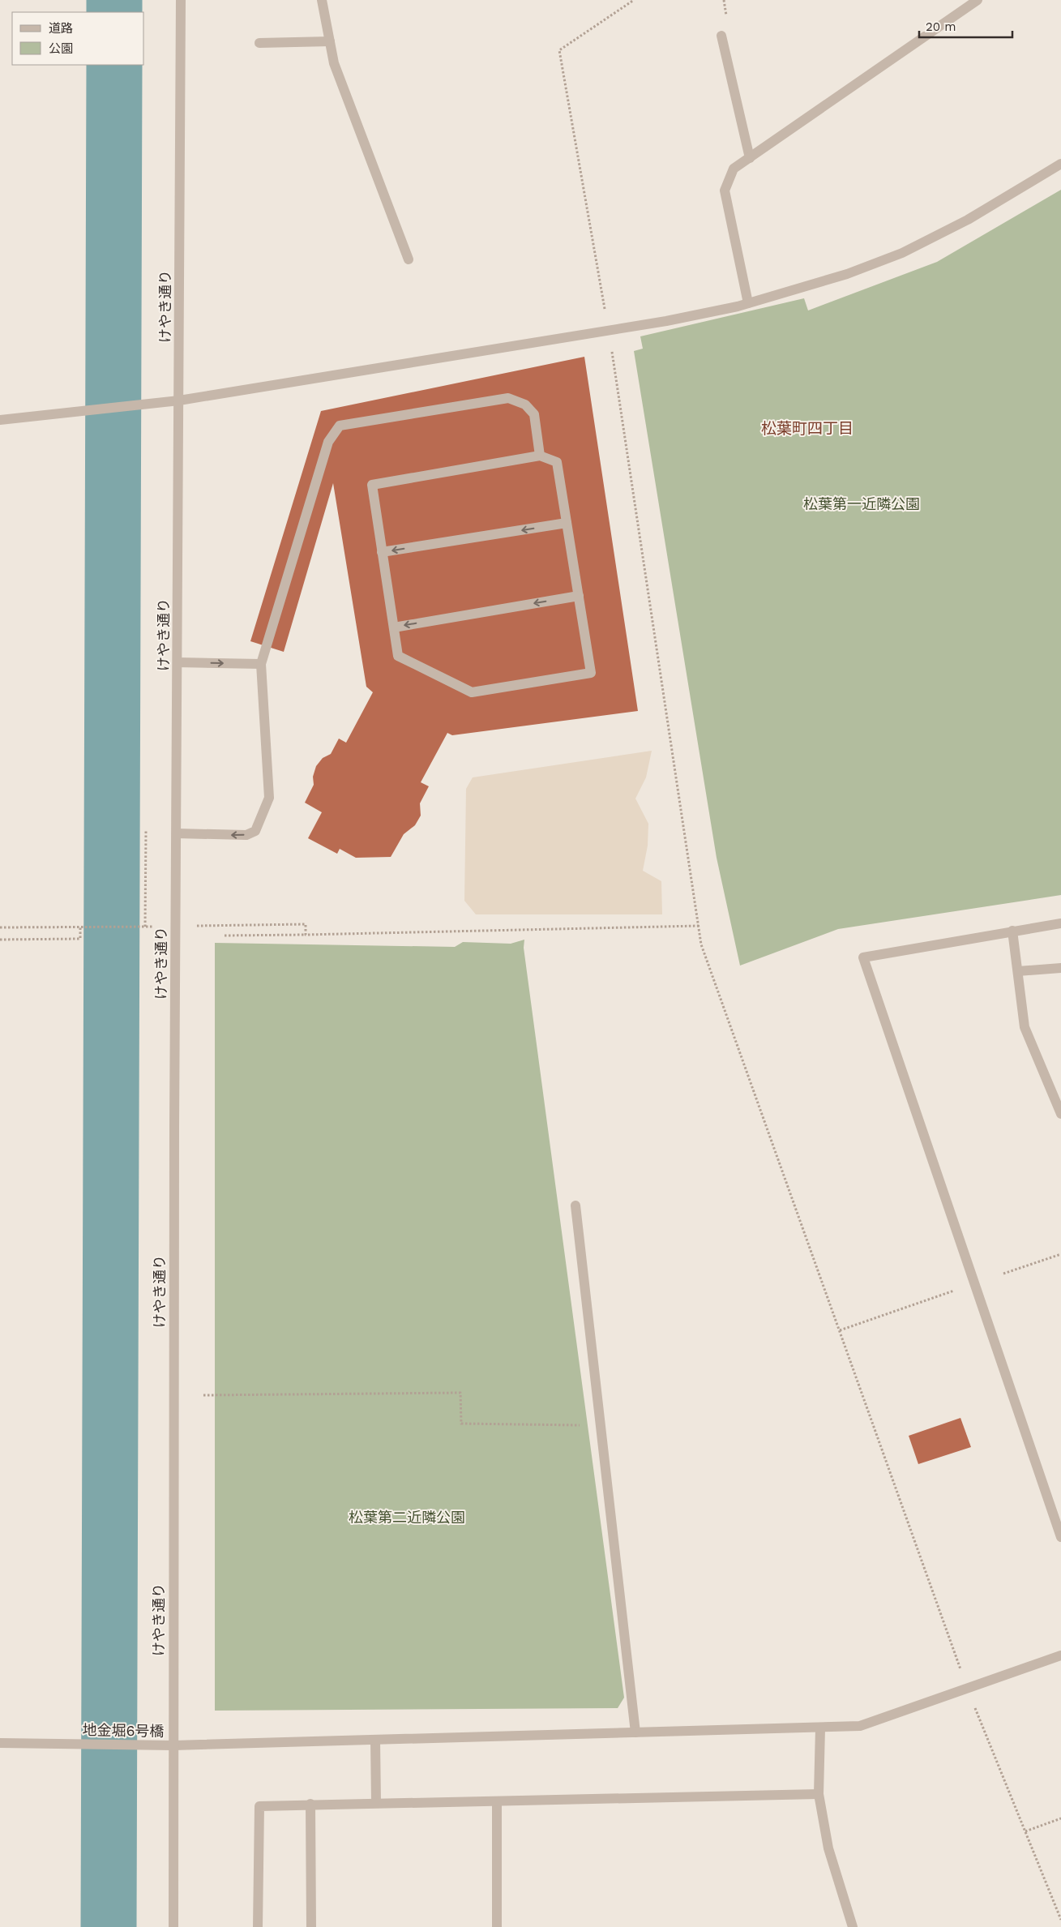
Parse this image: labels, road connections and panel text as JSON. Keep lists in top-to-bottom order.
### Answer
{
  "streets": {
    "street": ["けやき通り", "地金堀6号橋"]
  },
  "crossings": [
    ["けやき通り", "地金堀6号橋"]
  ],
  "districts": ["松葉町四丁目"],
  "parks": ["松葉第一近隣公園", "松葉第二近隣公園"],
  "legend": ["道路", "公園"],
  "scale_bar": "20 m"
}
